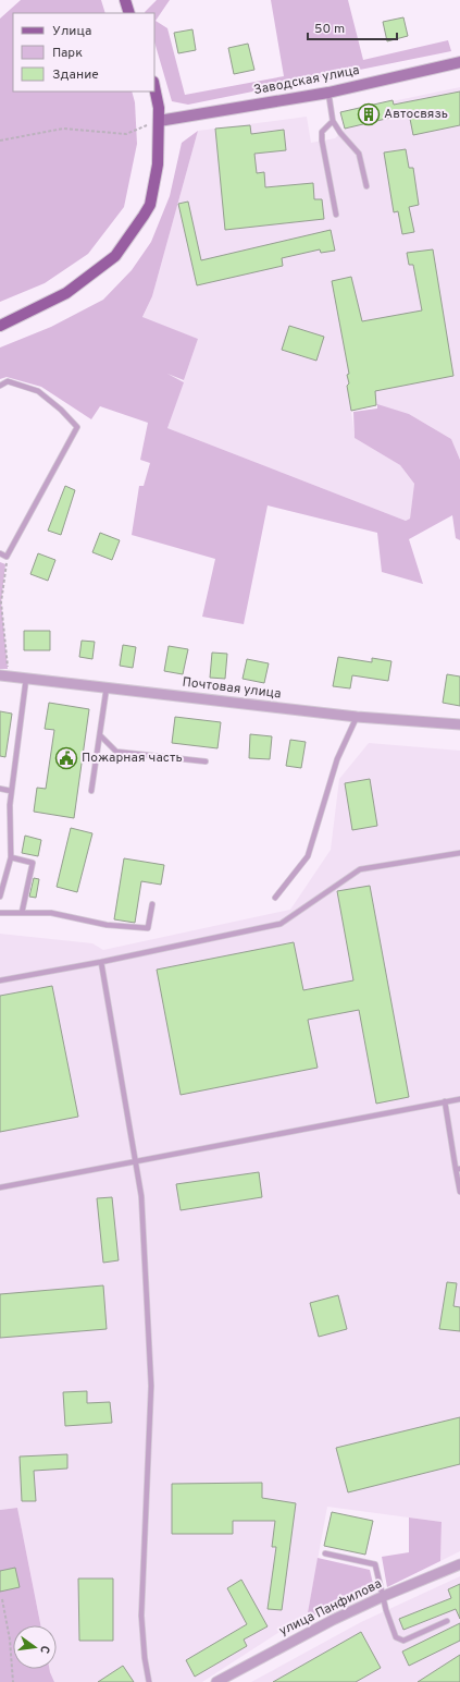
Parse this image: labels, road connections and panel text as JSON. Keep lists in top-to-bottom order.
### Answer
{
  "streets": {
    "main road": ["Заводская улица"],
    "street": ["Почтовая улица", "улица Панфилова"]
  },
  "places": {
    "building": ["Автосвязь"],
    "public building": ["Пожарная часть"]
  },
  "legend": ["Улица", "Парк", "Здание"],
  "scale_bar": "50 m",
  "north": "right"
}
